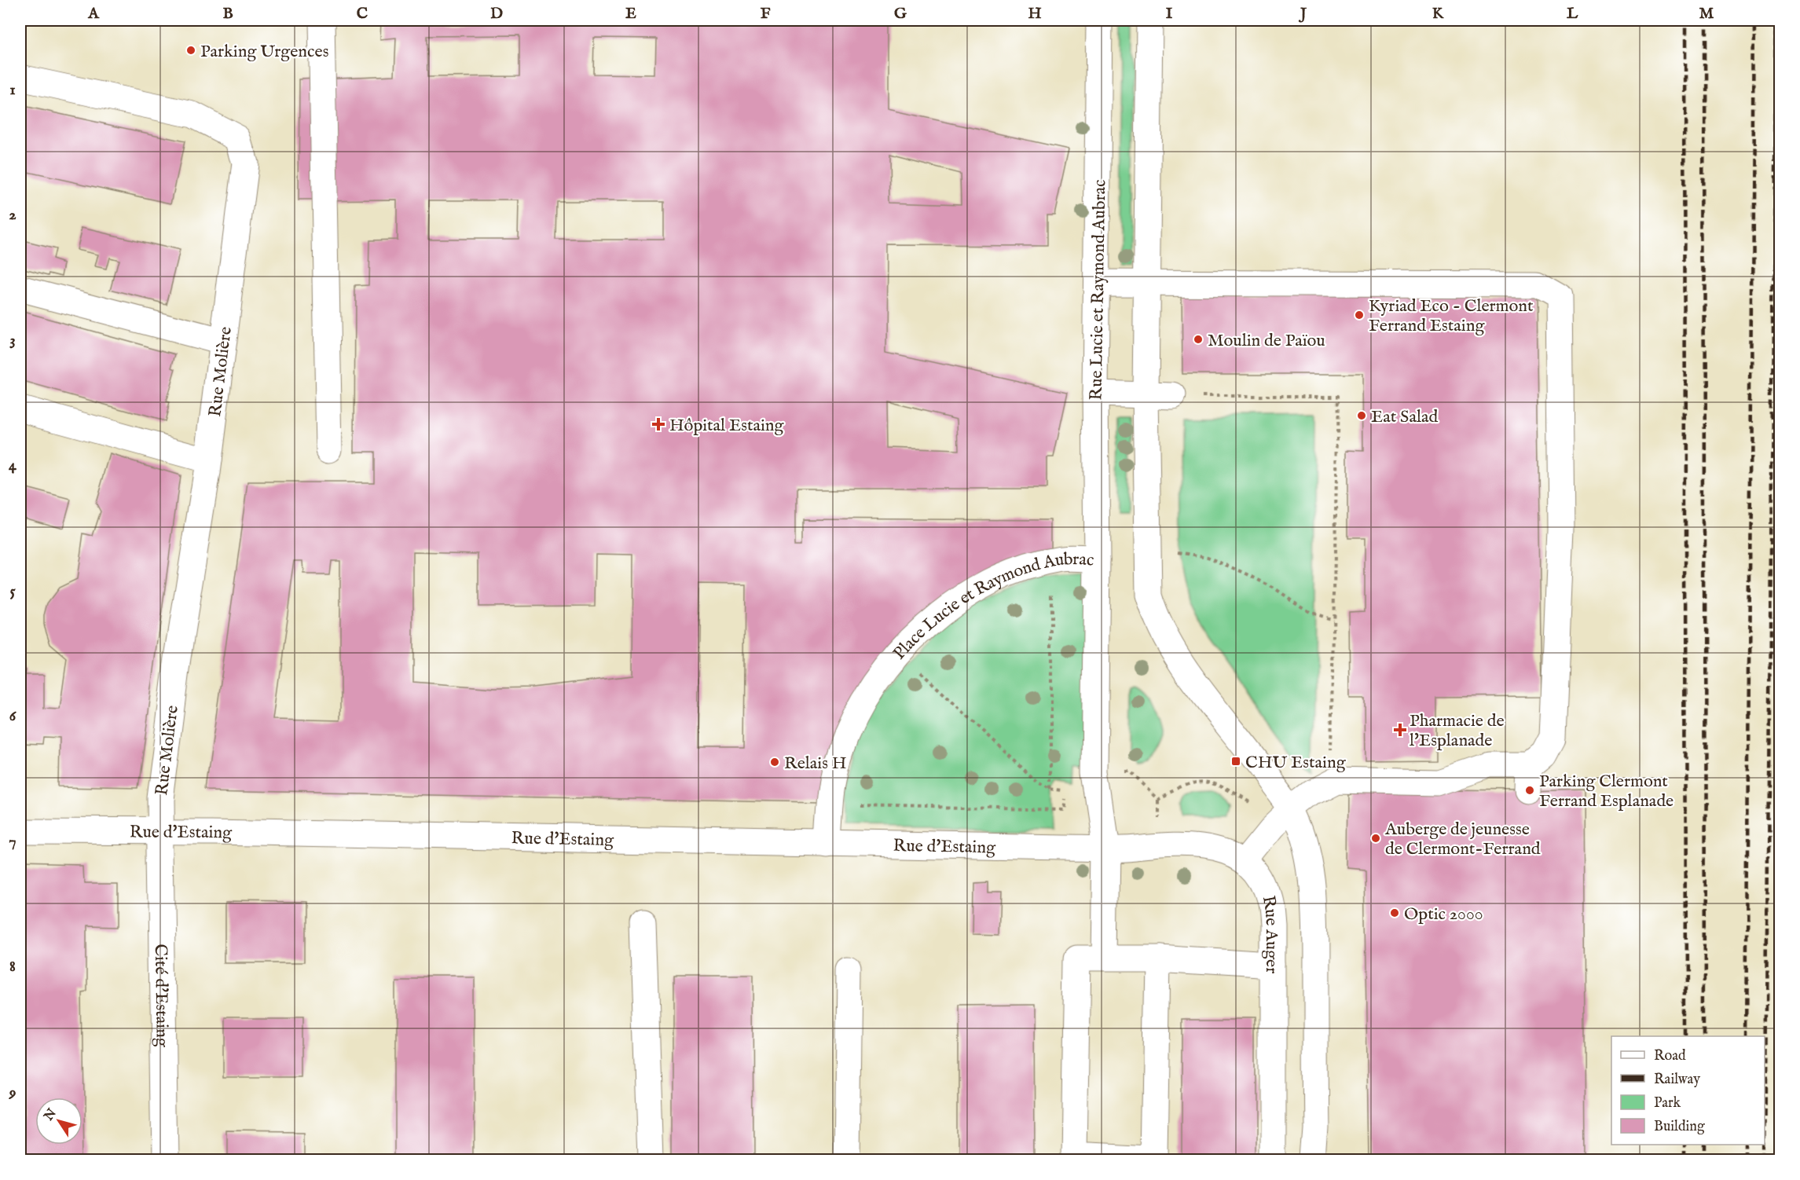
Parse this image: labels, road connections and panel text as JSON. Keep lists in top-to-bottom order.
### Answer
{
  "streets": {
    "street": [
      "Rue Lucie et Raymond Aubrac",
      "Rue Molière",
      "Place Lucie et Raymond Aubrac",
      "Rue d'Estaing",
      "Rue Auger",
      "Cité d'Estaing"
    ]
  },
  "crossings": [
    ["Rue Lucie et Raymond Aubrac", "Place Lucie et Raymond Aubrac"],
    ["Rue Molière", "Rue d'Estaing"],
    ["Rue Molière", "Cité d'Estaing"],
    ["Place Lucie et Raymond Aubrac", "Rue d'Estaing"],
    ["Place Lucie et Raymond Aubrac", "Rue Auger"],
    ["Rue d'Estaing", "Rue Auger"],
    ["Rue d'Estaing", "Cité d'Estaing"]
  ],
  "places": {
    "other": [
      "Parking Urgences",
      "Kyriad Eco - Clermont Ferrand Estaing",
      "Moulin de Païou",
      "Eat Salad",
      "Relais H",
      "Parking Clermont Ferrand Esplanade",
      "Auberge de jeunesse de Clermont-Ferrand",
      "Optic 2000"
    ],
    "health": ["Hôpital Estaing", "Pharmacie de l'Esplanade"],
    "transit": ["CHU Estaing"]
  },
  "legend": [
    "Road",
    "Railway",
    "Park",
    "Building"
  ],
  "north": "top left",
  "grid": {
    "columns": [
      "A",
      "B",
      "C",
      "D",
      "E",
      "F",
      "G",
      "H",
      "I",
      "J",
      "K",
      "L",
      "M"
    ],
    "rows": [
      "1",
      "2",
      "3",
      "4",
      "5",
      "6",
      "7",
      "8",
      "9"
    ]
  }
}
